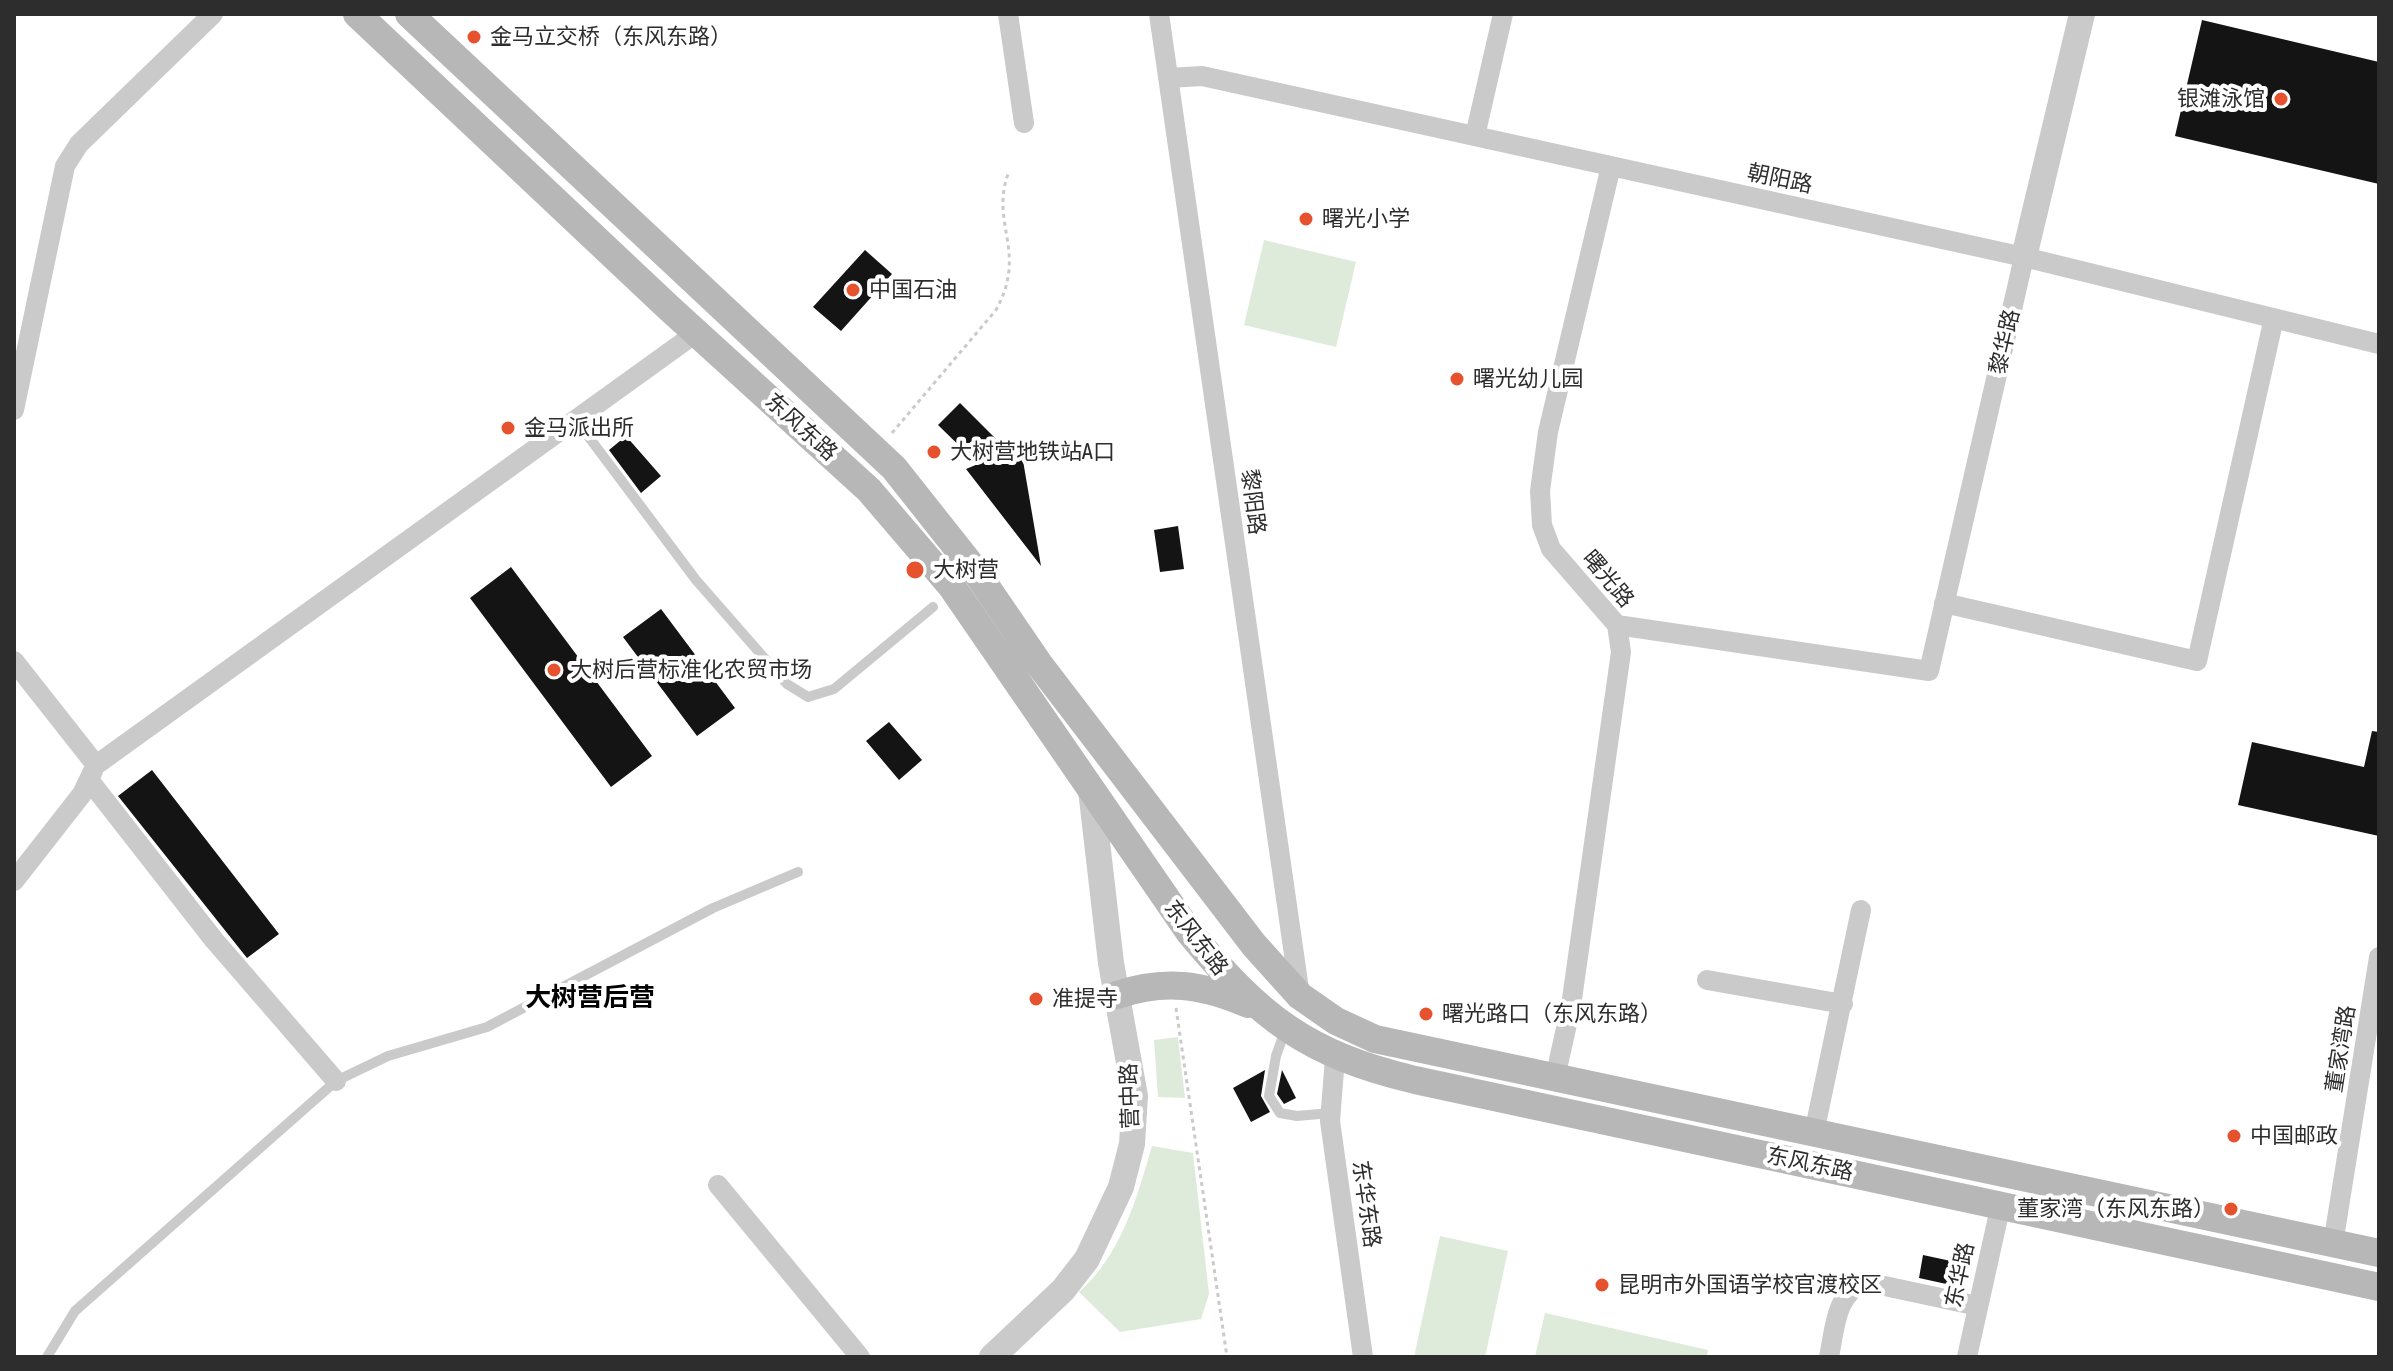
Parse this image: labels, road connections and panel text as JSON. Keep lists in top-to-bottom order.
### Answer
{
  "streets": {
    "main road": ["东风东路"],
    "street": [
      "朝阳路",
      "黎华路",
      "黎阳路",
      "曙光路",
      "董家湾路",
      "营中路",
      "东华东路",
      "东华路"
    ]
  },
  "crossings": [
    ["朝阳路", "黎华路"],
    ["朝阳路", "黎阳路"],
    ["朝阳路", "曙光路"],
    ["黎华路", "曙光路"],
    ["东风东路", "黎阳路"],
    ["东风东路", "曙光路"],
    ["东风东路", "董家湾路"],
    ["东风东路", "营中路"],
    ["东风东路", "东华东路"],
    ["东风东路", "东华路"]
  ],
  "districts": ["大树营后营"],
  "places": [
    "金马立交桥（东风东路）",
    "银滩泳馆",
    "曙光小学",
    "中国石油",
    "曙光幼儿园",
    "金马派出所",
    "大树营地铁站A口",
    "大树营",
    "大树后营标准化农贸市场",
    "准提寺",
    "曙光路口（东风东路）",
    "中国邮政",
    "董家湾（东风东路）",
    "昆明市外国语学校官渡校区"
  ]
}
